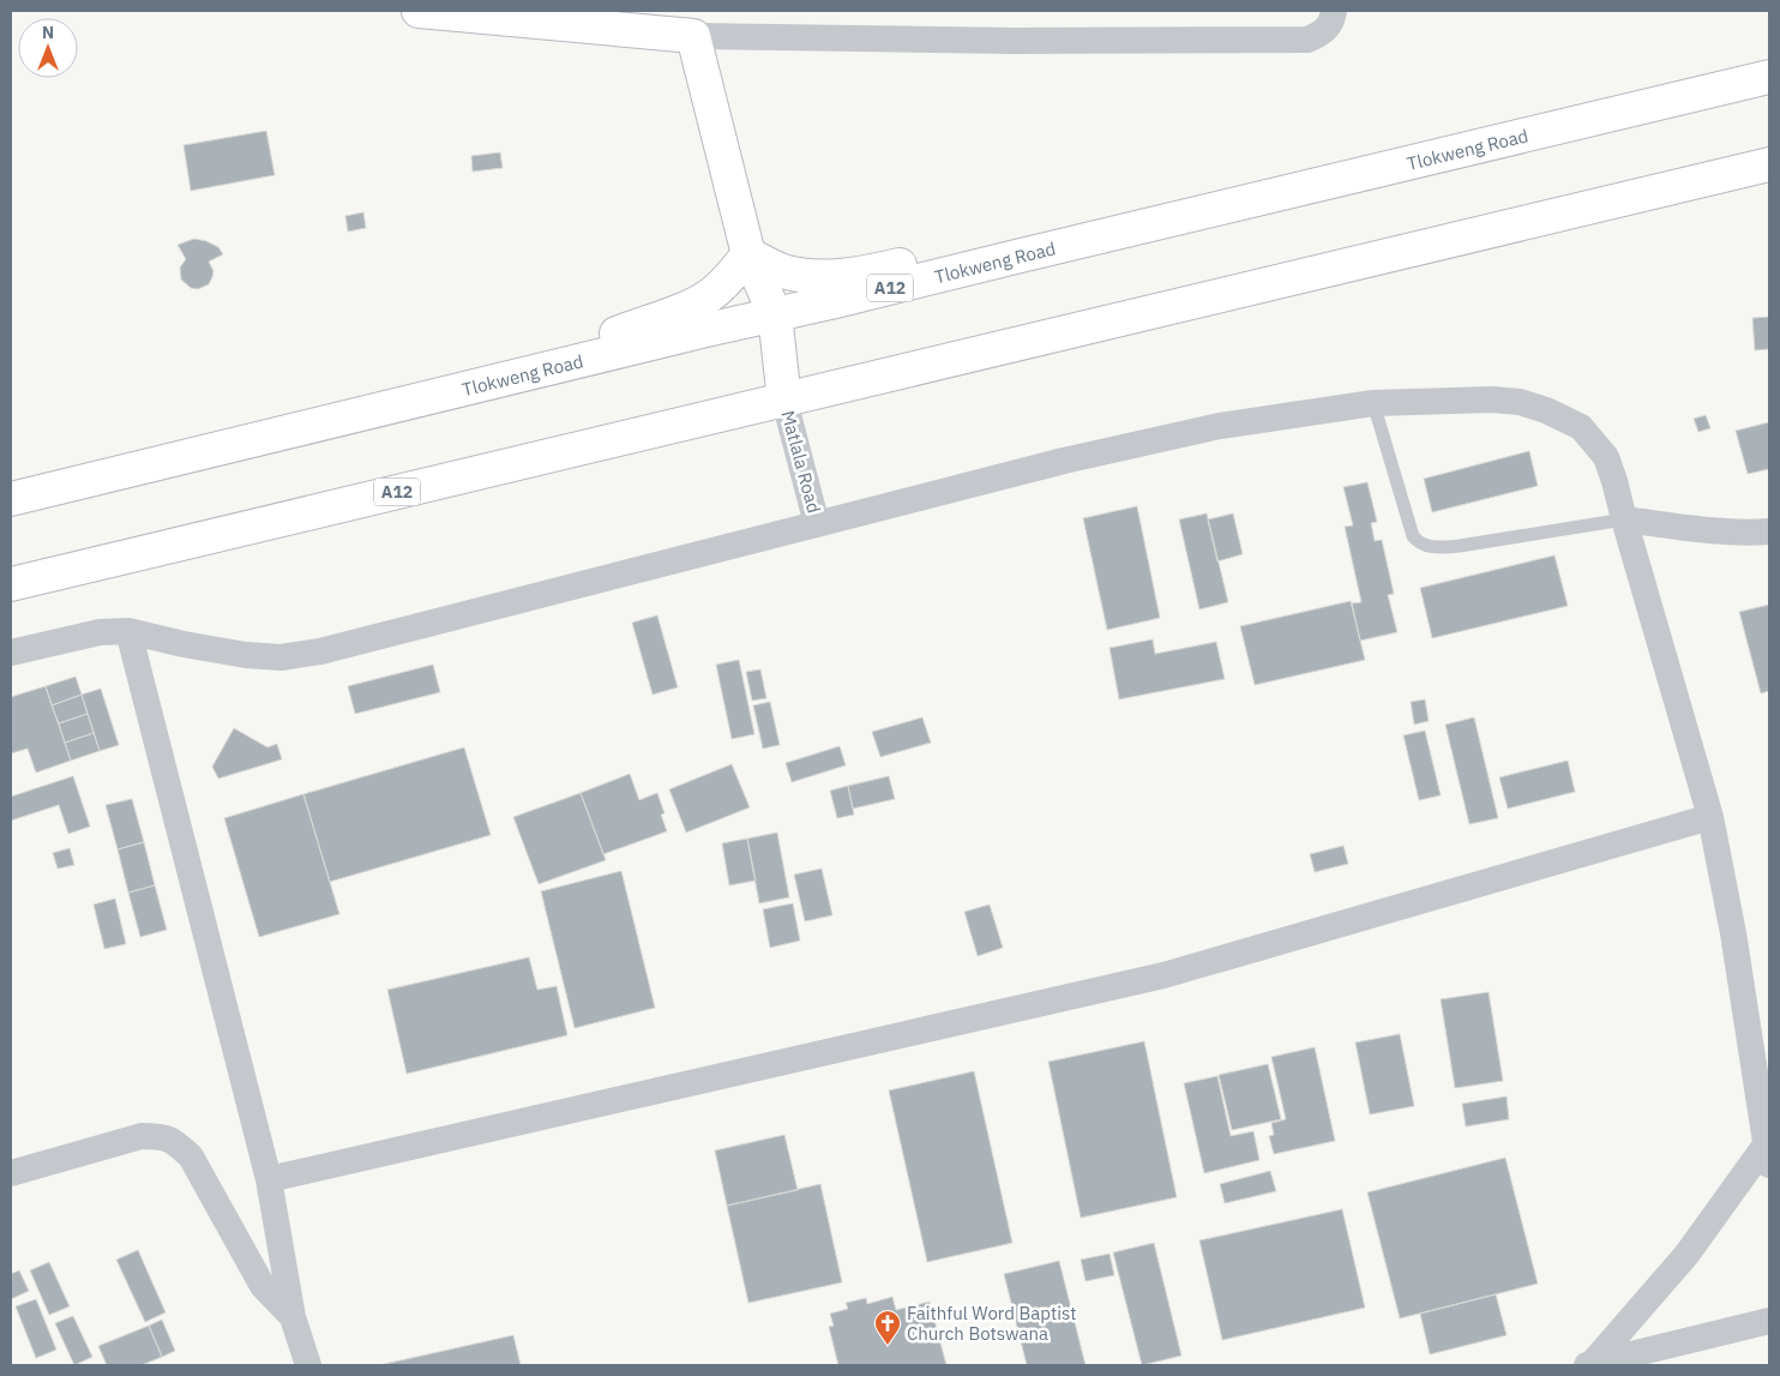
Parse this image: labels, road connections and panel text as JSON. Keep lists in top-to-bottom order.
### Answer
{
  "streets": {
    "main road": ["Tlokweng Road", "A12"],
    "street": ["Matlala Road"]
  },
  "crossings": [
    ["A12", "Matlala Road"]
  ],
  "places": {
    "church": ["Faithful Word Baptist Church Botswana"]
  },
  "north": "top"
}
